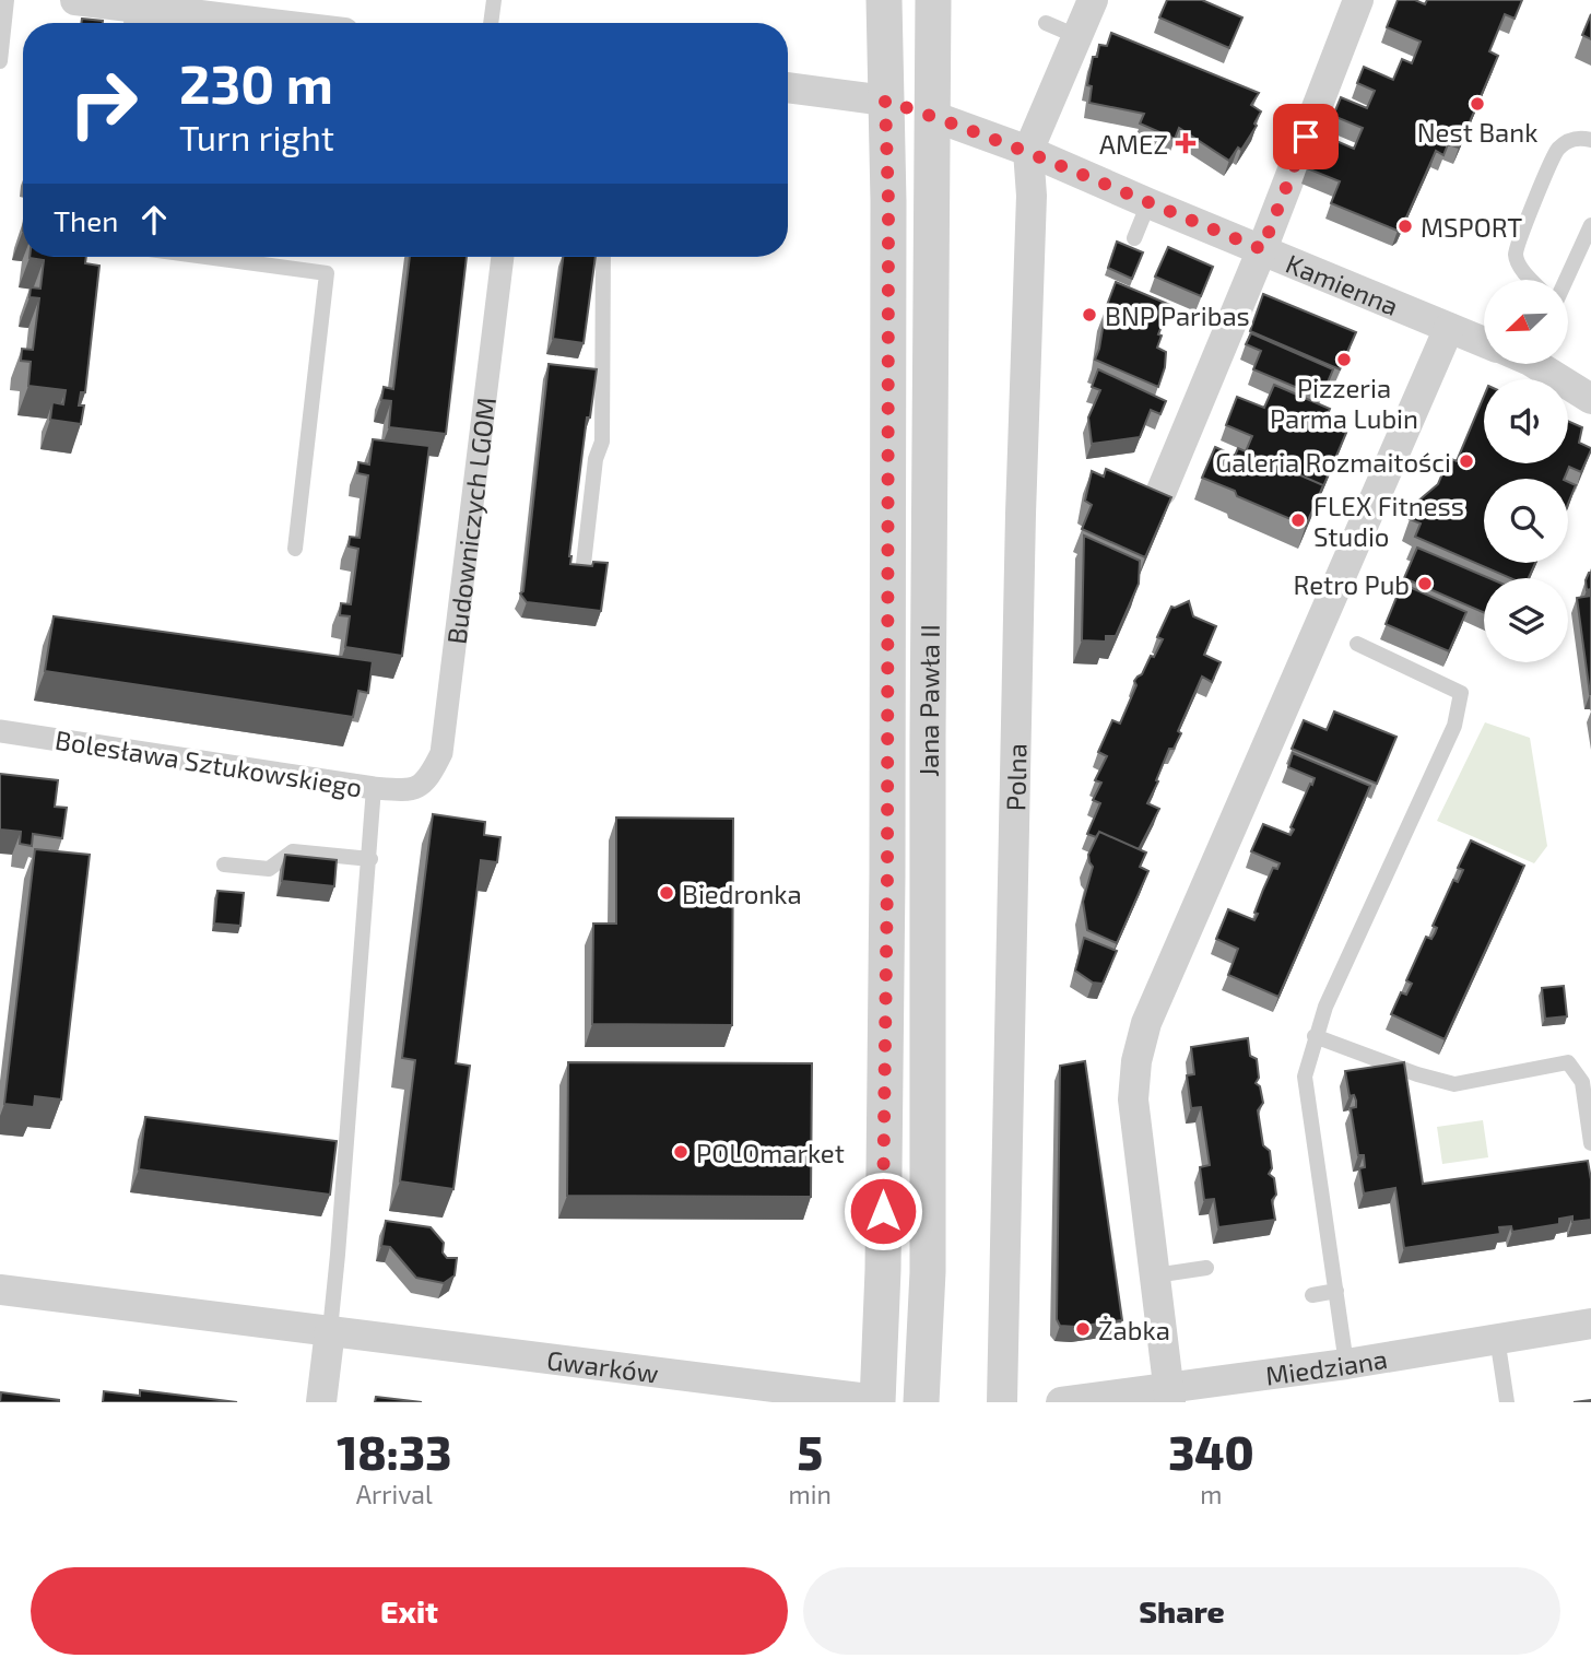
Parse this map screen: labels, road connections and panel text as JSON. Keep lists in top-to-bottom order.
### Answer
{
  "streets": {
    "street": [
      "Kamienna",
      "Budowniczych LGOM",
      "Jana Pawła II",
      "Bolesława Sztukowskiego",
      "Polna",
      "Gwarków",
      "Miedziana"
    ]
  },
  "crossings": [
    ["Kamienna", "Jana Pawła II"],
    ["Kamienna", "Polna"],
    ["Budowniczych LGOM", "Bolesława Sztukowskiego"],
    ["Jana Pawła II", "Gwarków"]
  ],
  "places": {
    "other": [
      "Nest Bank",
      "MSPORT",
      "BNP Paribas",
      "Pizzeria Parma Lubin",
      "Galeria Rozmaitości",
      "FLEX Fitness Studio",
      "Retro Pub",
      "Biedronka",
      "POLOmarket",
      "Żabka"
    ],
    "health": ["AMEZ"]
  },
  "north": "bottom left",
  "page": {
    "turn": ["230 m", "Turn right"],
    "then": "Then",
    "eta": [
      "18:33",
      "Arrival",
      "5",
      "min",
      "340",
      "m"
    ],
    "buttons": ["Exit", "Share"]
  }
}
